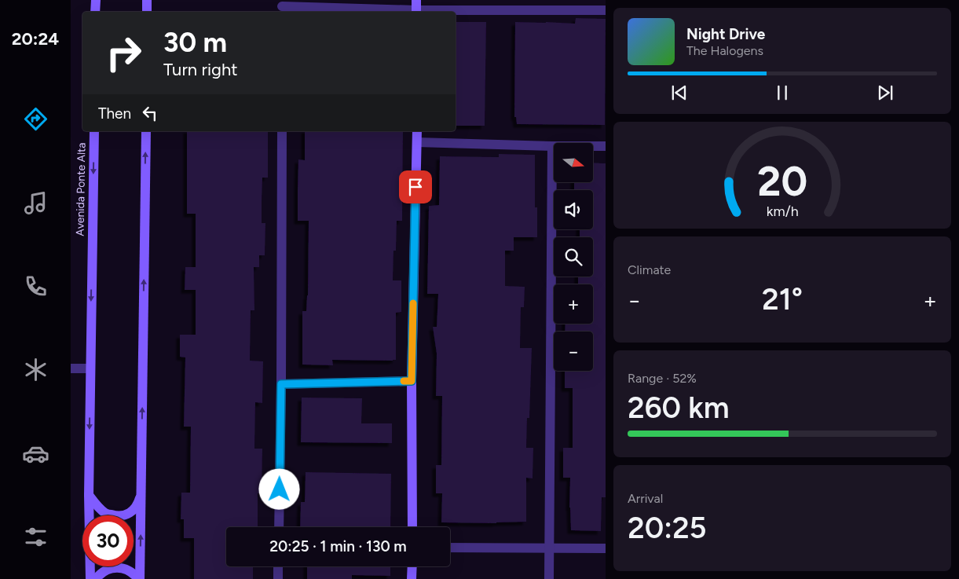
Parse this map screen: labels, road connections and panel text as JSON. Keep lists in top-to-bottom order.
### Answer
{
  "streets": {
    "main road": ["Avenida Ponte Alta"]
  },
  "north": "right",
  "page": {
    "tabs": "20:24",
    "turn": ["30 m", "Turn right"],
    "song": ["Night Drive", "The Halogens"],
    "then": "Then",
    "map_buttons": ["+", "−"],
    "tile": [
      "Climate",
      ["Range · 52%", "260 km"],
      ["Arrival", "20:25"]
    ],
    "heat": ["−", "21°", "+"],
    "limit": "30",
    "trip": "20:25 · 1 min · 130 m",
    "gauge": ["20", "km/h"]
  }
}
